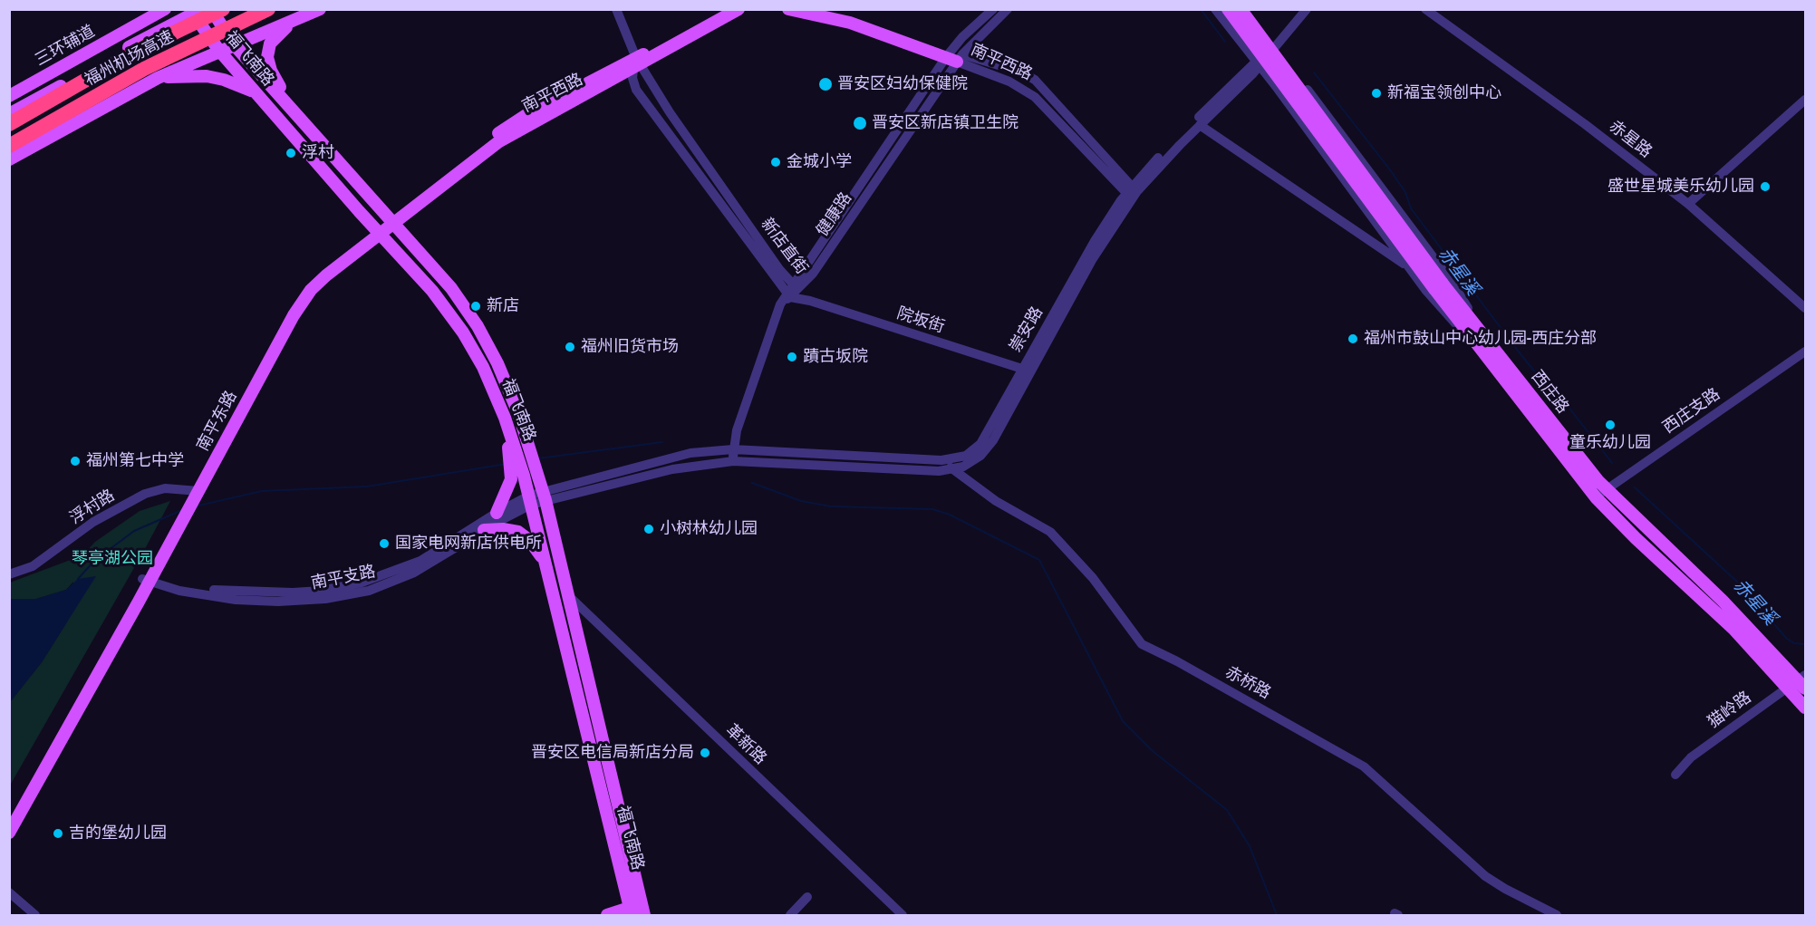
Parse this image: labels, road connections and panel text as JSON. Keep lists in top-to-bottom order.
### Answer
{
  "streets": {
    "highway": ["福州机场高速"],
    "main road": [
      "三环辅道",
      "福飞南路",
      "南平西路",
      "西庄路",
      "南平东路"
    ],
    "street": [
      "赤星路",
      "健康路",
      "新店直街",
      "院坂街",
      "崇安路",
      "西庄支路",
      "浮村路",
      "南平支路",
      "赤桥路",
      "猫岭路",
      "革新路"
    ]
  },
  "crossings": [
    ["福飞南路", "南平西路"],
    ["福飞南路", "崇安路"],
    ["福飞南路", "南平东路"],
    ["福飞南路", "南平支路"],
    ["福飞南路", "革新路"],
    ["南平西路", "健康路"],
    ["南平西路", "新店直街"],
    ["南平西路", "崇安路"],
    ["南平西路", "南平东路"],
    ["健康路", "新店直街"],
    ["健康路", "崇安路"],
    ["新店直街", "院坂街"],
    ["院坂街", "崇安路"],
    ["崇安路", "赤桥路"],
    ["西庄路", "西庄支路"],
    ["西庄路", "猫岭路"],
    ["南平东路", "浮村路"],
    ["南平东路", "南平支路"]
  ],
  "water": ["赤星溪"],
  "parks": ["琴亭湖公园"],
  "places": [
    "晋安区妇幼保健院",
    "新福宝领创中心",
    "晋安区新店镇卫生院",
    "浮村",
    "金城小学",
    "盛世星城美乐幼儿园",
    "新店",
    "福州市鼓山中心幼儿园-西庄分部",
    "福州旧货市场",
    "蹟古坂院",
    "童乐幼儿园",
    "福州第七中学",
    "小树林幼儿园",
    "国家电网新店供电所",
    "晋安区电信局新店分局",
    "吉的堡幼儿园"
  ]
}
